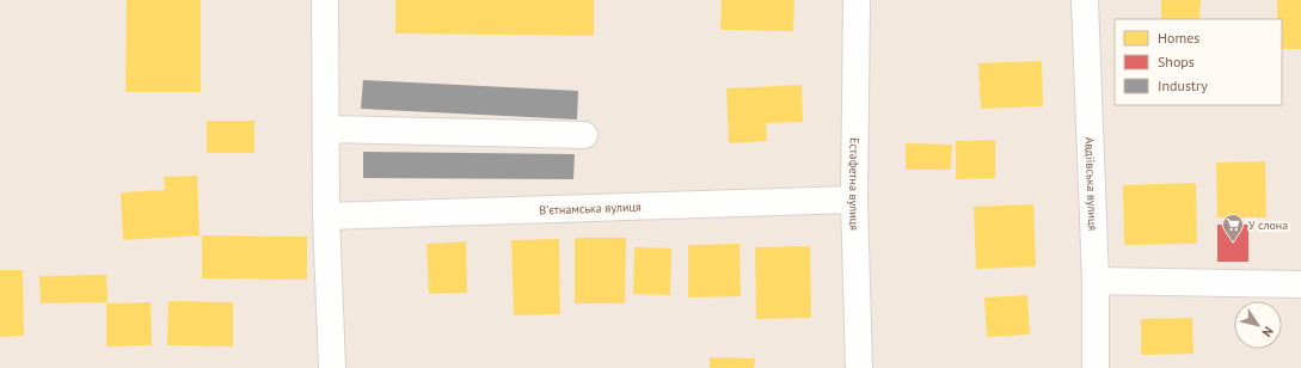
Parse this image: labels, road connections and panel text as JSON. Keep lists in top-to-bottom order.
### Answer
{
  "streets": {
    "street": ["Естафетна вулиця", "Авдіївська вулиця", "Вʼєтнамська вулиця"]
  },
  "crossings": [
    ["Естафетна вулиця", "Вʼєтнамська вулиця"]
  ],
  "places": {
    "supermarket": ["У слона"]
  },
  "legend": ["Homes", "Shops", "Industry"],
  "north": "bottom right"
}
